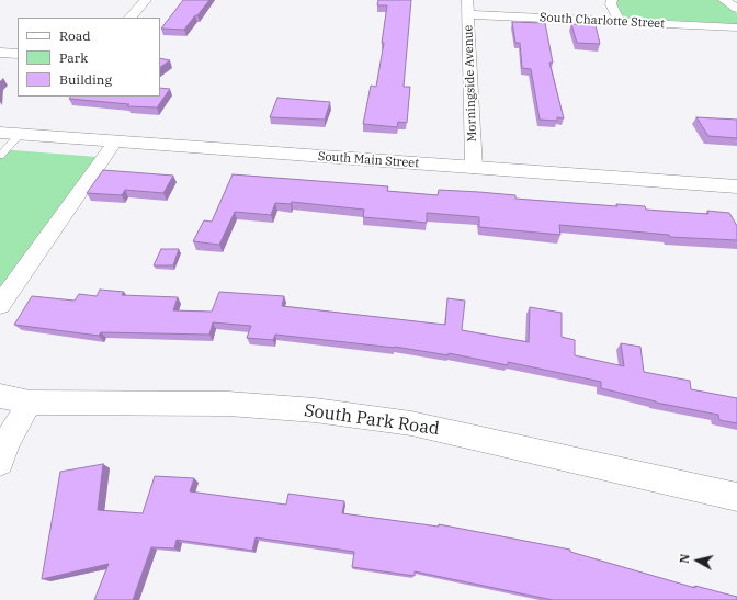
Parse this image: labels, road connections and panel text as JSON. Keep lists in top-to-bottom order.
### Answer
{
  "streets": {
    "main road": ["South Main Street"],
    "street": ["South Charlotte Street", "Morningside Avenue", "South Park Road"]
  },
  "crossings": [
    ["South Charlotte Street", "Morningside Avenue"],
    ["Morningside Avenue", "South Main Street"]
  ],
  "legend": ["Road", "Park", "Building"],
  "north": "left"
}
